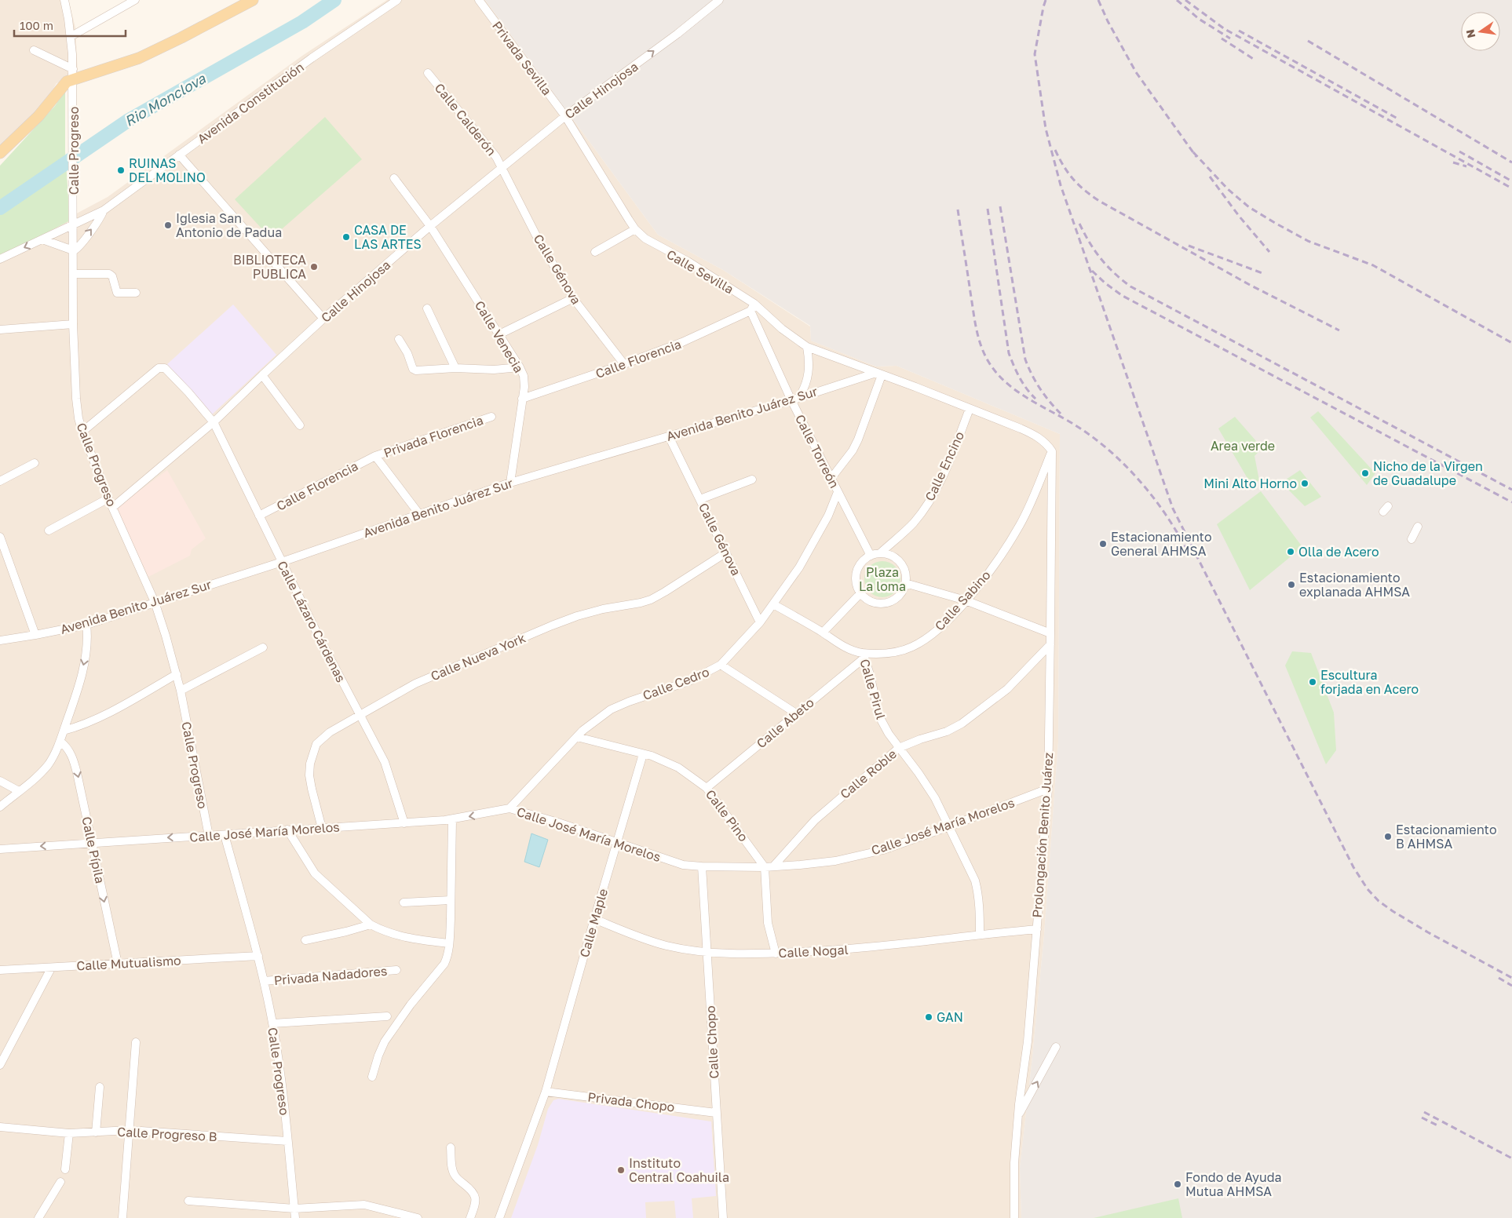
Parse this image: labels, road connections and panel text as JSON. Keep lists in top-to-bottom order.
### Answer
{
  "streets": {
    "street": [
      "Privada Sevilla",
      "Calle Hinojosa",
      "Avenida Constitución",
      "Calle Calderón",
      "Calle Progreso",
      "Calle Génova",
      "Calle Sevilla",
      "Calle Venecia",
      "Calle Florencia",
      "Avenida Benito Juárez Sur",
      "Privada Florencia",
      "Calle Torreón",
      "Calle Encino",
      "Calle Sabino",
      "Calle Lázaro Cárdenas",
      "Calle Nueva York",
      "Calle Cedro",
      "Calle Pirul",
      "Calle Abeto",
      "Calle Roble",
      "Calle Pino",
      "Calle José María Morelos",
      "Prolongación Benito Juárez",
      "Calle Pípila",
      "Calle Maple",
      "Calle Nogal",
      "Calle Mutualismo",
      "Privada Nadadores",
      "Calle Chopo",
      "Privada Chopo",
      "Calle Progreso B"
    ]
  },
  "crossings": [
    ["Privada Sevilla", "Calle Hinojosa"],
    ["Privada Sevilla", "Calle Sevilla"],
    ["Calle Hinojosa", "Calle Calderón"],
    ["Calle Hinojosa", "Calle Progreso"],
    ["Calle Hinojosa", "Calle Génova"],
    ["Calle Hinojosa", "Calle Sevilla"],
    ["Calle Hinojosa", "Calle Venecia"],
    ["Calle Hinojosa", "Calle Lázaro Cárdenas"],
    ["Avenida Constitución", "Calle Progreso"],
    ["Calle Calderón", "Calle Génova"],
    ["Calle Progreso", "Avenida Benito Juárez Sur"],
    ["Calle Progreso", "Calle Lázaro Cárdenas"],
    ["Calle Progreso", "Calle José María Morelos"],
    ["Calle Progreso", "Calle Mutualismo"],
    ["Calle Progreso", "Privada Nadadores"],
    ["Calle Progreso", "Calle Progreso B"],
    ["Calle Génova", "Calle Florencia"],
    ["Calle Génova", "Avenida Benito Juárez Sur"],
    ["Calle Génova", "Calle Nueva York"],
    ["Calle Génova", "Calle Cedro"],
    ["Calle Sevilla", "Calle Florencia"],
    ["Calle Sevilla", "Avenida Benito Juárez Sur"],
    ["Calle Sevilla", "Calle Torreón"],
    ["Calle Venecia", "Calle Florencia"],
    ["Calle Venecia", "Avenida Benito Juárez Sur"],
    ["Calle Florencia", "Privada Florencia"],
    ["Calle Florencia", "Calle Torreón"],
    ["Calle Florencia", "Calle Lázaro Cárdenas"],
    ["Avenida Benito Juárez Sur", "Calle Torreón"],
    ["Avenida Benito Juárez Sur", "Calle Lázaro Cárdenas"],
    ["Calle Torreón", "Calle Encino"],
    ["Calle Torreón", "Calle Cedro"],
    ["Calle Sabino", "Calle Cedro"],
    ["Calle Sabino", "Calle Pirul"],
    ["Calle Sabino", "Calle Abeto"],
    ["Calle Sabino", "Prolongación Benito Juárez"],
    ["Calle Lázaro Cárdenas", "Calle Nueva York"],
    ["Calle Lázaro Cárdenas", "Calle José María Morelos"],
    ["Calle Nueva York", "Calle José María Morelos"],
    ["Calle Cedro", "Calle Pino"],
    ["Calle Cedro", "Calle José María Morelos"],
    ["Calle Pirul", "Calle Abeto"],
    ["Calle Pirul", "Calle Roble"],
    ["Calle Pirul", "Calle José María Morelos"],
    ["Calle Pirul", "Calle Nogal"],
    ["Calle Abeto", "Calle Pino"],
    ["Calle Roble", "Calle Pino"],
    ["Calle Roble", "Calle José María Morelos"],
    ["Calle Roble", "Prolongación Benito Juárez"],
    ["Calle Pino", "Calle José María Morelos"],
    ["Calle Pino", "Calle Maple"],
    ["Calle José María Morelos", "Prolongación Benito Juárez"],
    ["Calle José María Morelos", "Calle Pípila"],
    ["Calle José María Morelos", "Calle Maple"],
    ["Calle José María Morelos", "Calle Chopo"],
    ["Prolongación Benito Juárez", "Calle Nogal"],
    ["Calle Pípila", "Calle Mutualismo"],
    ["Calle Maple", "Calle Nogal"],
    ["Calle Maple", "Privada Chopo"],
    ["Calle Nogal", "Calle Chopo"],
    ["Calle Chopo", "Privada Chopo"]
  ],
  "one_way": ["Calle Pípila"],
  "water": ["Rio Monclova"],
  "parks": ["Area verde", "Plaza La loma"],
  "places": [
    "RUINAS DEL MOLINO",
    "Iglesia San Antonio de Padua",
    "CASA DE LAS ARTES",
    "BIBLIOTECA PUBLICA",
    "Nicho de la Virgen de Guadalupe",
    "Mini Alto Horno",
    "Estacionamiento General AHMSA",
    "Olla de Acero",
    "Estacionamiento explanada AHMSA",
    "Escultura forjada en Acero",
    "Estacionamiento B AHMSA",
    "GAN",
    "Instituto Central Coahuila",
    "Fondo de Ayuda Mutua AHMSA"
  ],
  "scale_bar": "100 m",
  "north": "left"
}
